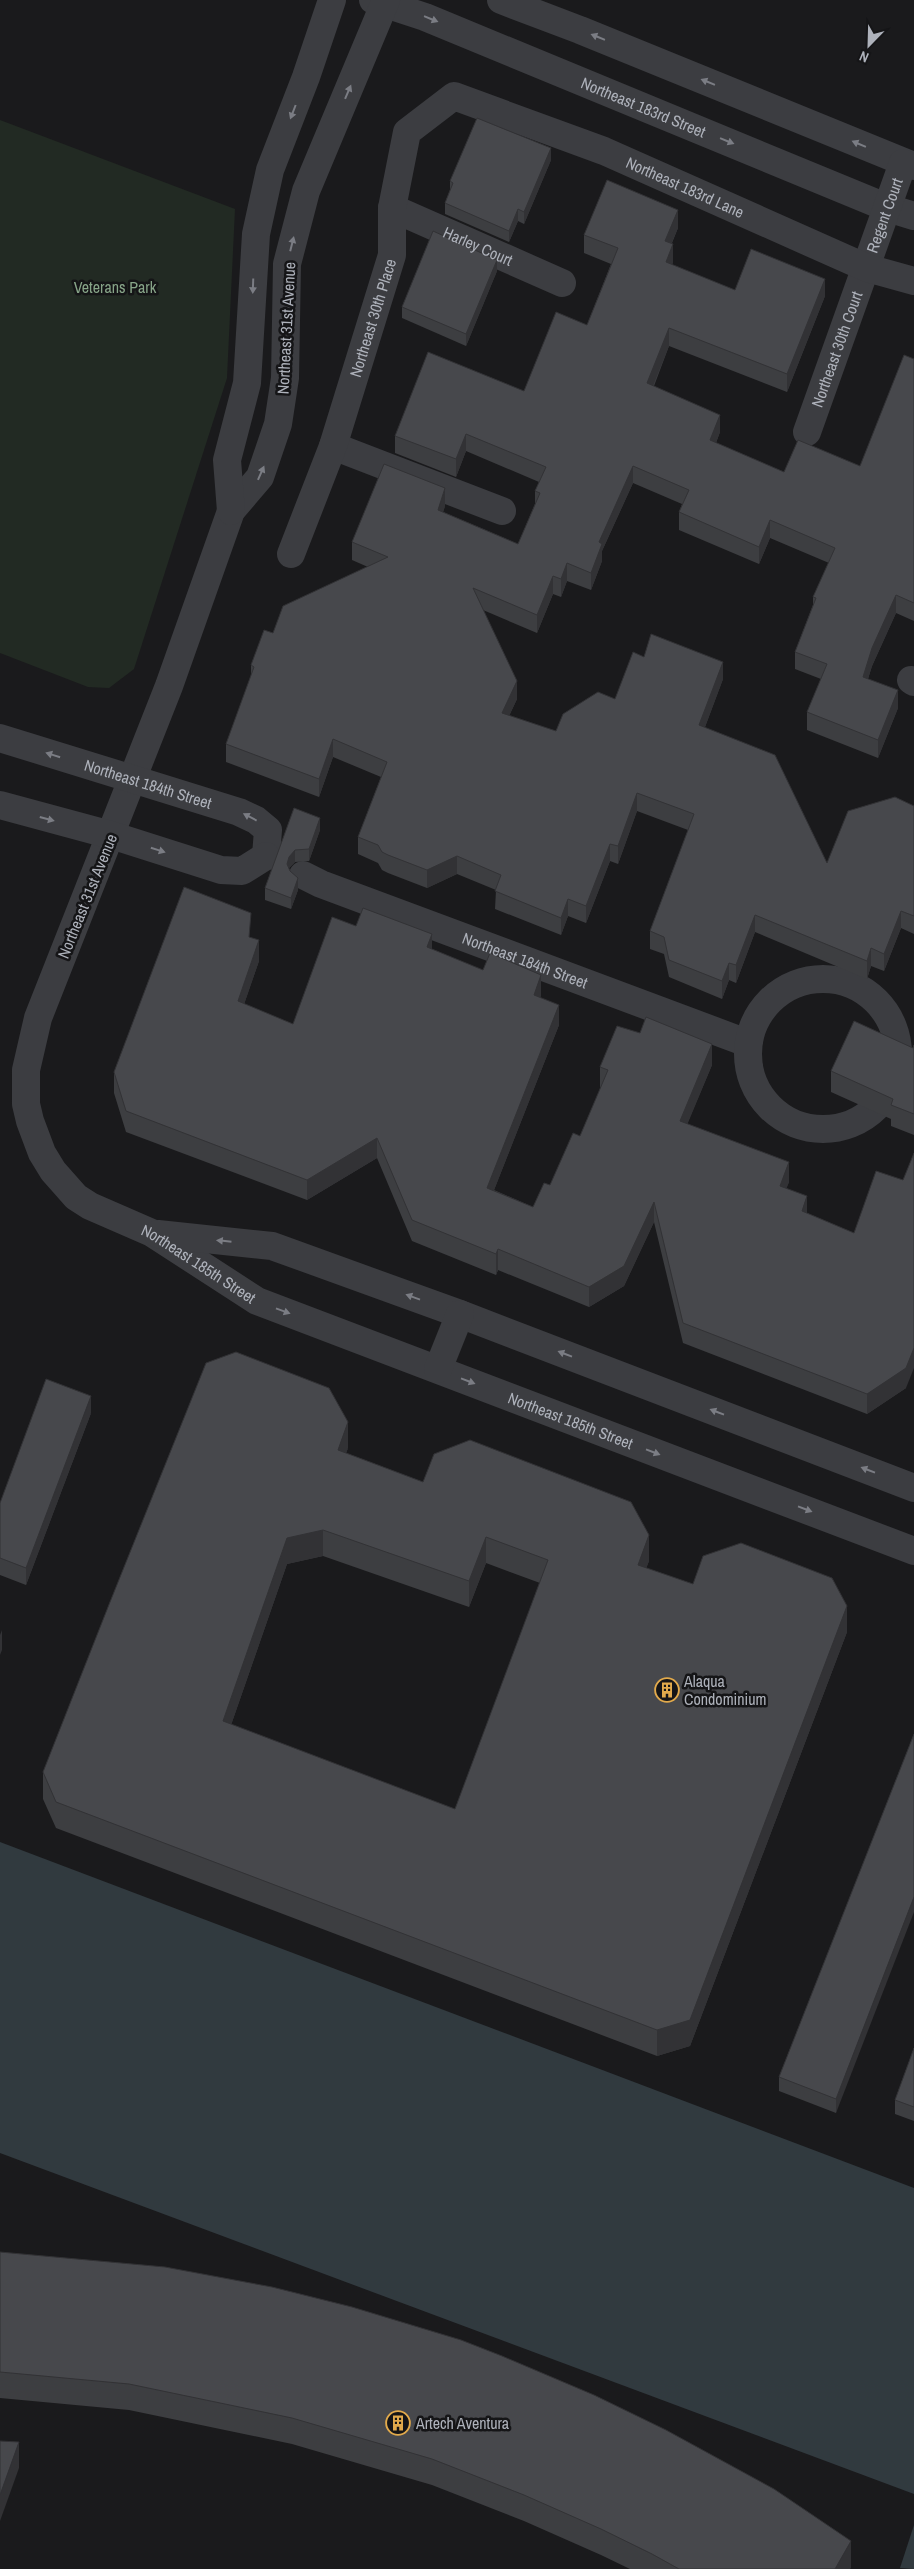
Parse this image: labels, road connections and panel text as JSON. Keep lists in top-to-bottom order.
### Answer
{
  "streets": {
    "street": [
      "Northeast 183rd Street",
      "Northeast 183rd Lane",
      "Regent Court",
      "Harley Court",
      "Northeast 30th Place",
      "Northeast 31st Avenue",
      "Northeast 30th Court",
      "Northeast 184th Street",
      "Northeast 185th Street"
    ]
  },
  "crossings": [
    ["Northeast 183rd Street", "Regent Court"],
    ["Northeast 183rd Street", "Northeast 31st Avenue"],
    ["Northeast 183rd Lane", "Regent Court"],
    ["Northeast 183rd Lane", "Northeast 30th Place"],
    ["Northeast 183rd Lane", "Northeast 30th Court"],
    ["Regent Court", "Northeast 30th Court"],
    ["Harley Court", "Northeast 30th Place"],
    ["Northeast 31st Avenue", "Northeast 184th Street"],
    ["Northeast 31st Avenue", "Northeast 185th Street"]
  ],
  "parks": ["Veterans Park"],
  "places": {
    "building": ["Alaqua Condominium", "Artech Aventura"]
  },
  "north": "bottom left"
}
